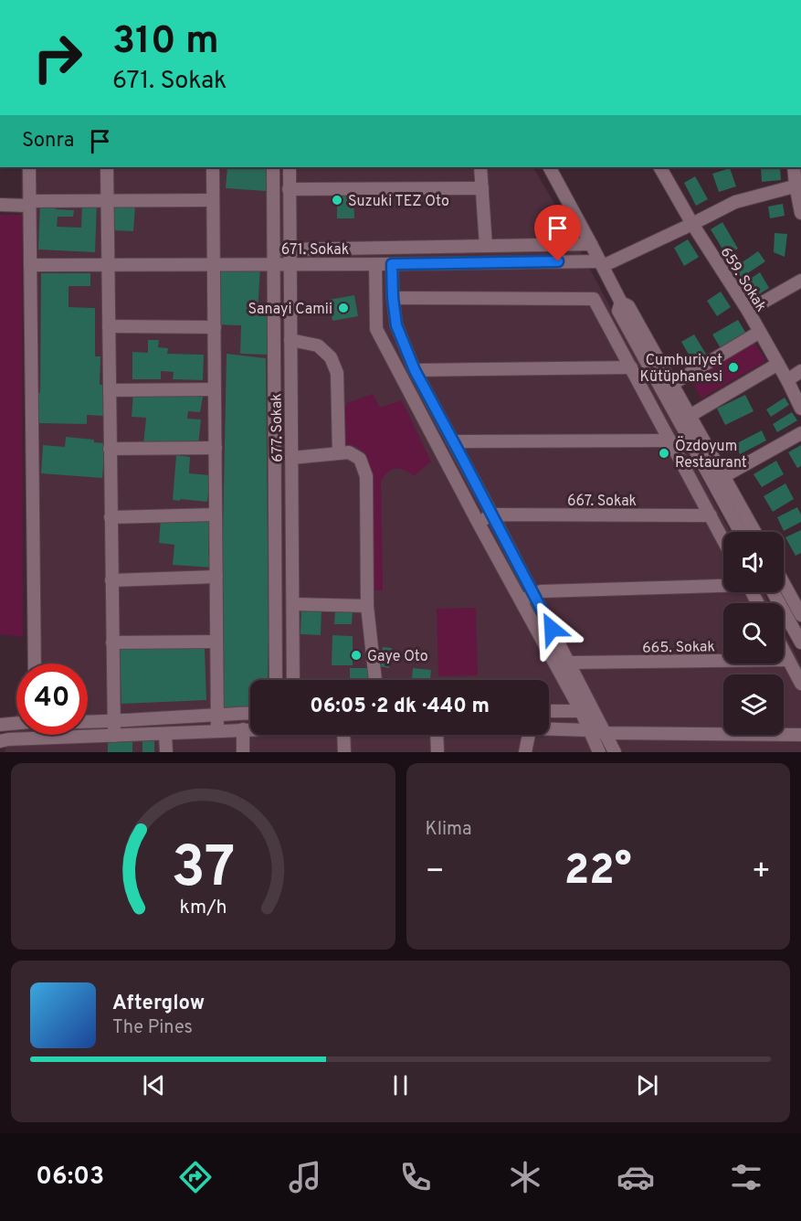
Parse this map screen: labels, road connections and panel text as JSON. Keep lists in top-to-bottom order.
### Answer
{
  "streets": {
    "street": [
      "671. Sokak",
      "659. Sokak",
      "677. Sokak",
      "667. Sokak",
      "665. Sokak"
    ]
  },
  "crossings": [
    ["671. Sokak", "677. Sokak"]
  ],
  "places": [
    "Suzuki TEZ Oto",
    "Sanayi Camii",
    "Cumhuriyet Kütüphanesi",
    "Özdoyum Restaurant",
    "Gaye Oto"
  ],
  "page": {
    "turn": ["310 m", "671. Sokak"],
    "then": "Sonra",
    "limit": "40",
    "trip": "06:05 · 2 dk · 440 m",
    "tile": "Klima",
    "heat": ["−", "22°", "+"],
    "song": ["Afterglow", "The Pines"],
    "tabs": "06:03",
    "gauge": ["37", "km/h"]
  }
}
